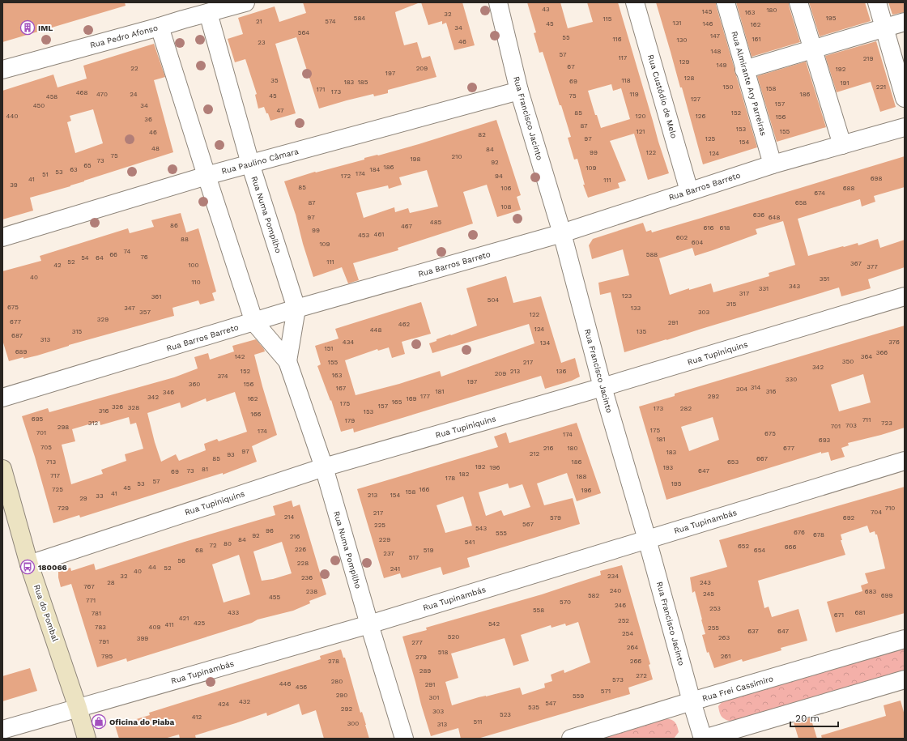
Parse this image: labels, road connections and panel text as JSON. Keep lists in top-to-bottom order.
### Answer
{
  "streets": {
    "street": [
      "Rua Pedro Afonso",
      "Rua Almirante Ary Parreiras",
      "Rua Custódio de Melo",
      "Rua Francisco Jacinto",
      "Rua Paulino Câmara",
      "Rua Barros Barreto",
      "Rua Numa Pompilho",
      "Rua Tupiniquins",
      "Rua Tupinambás",
      "Rua do Pombal",
      "Rua Frei Cassimiro"
    ]
  },
  "crossings": [
    ["Rua Pedro Afonso", "Rua Numa Pompilho"],
    ["Rua Almirante Ary Parreiras", "Rua Barros Barreto"],
    ["Rua Custódio de Melo", "Rua Barros Barreto"],
    ["Rua Francisco Jacinto", "Rua Paulino Câmara"],
    ["Rua Francisco Jacinto", "Rua Barros Barreto"],
    ["Rua Francisco Jacinto", "Rua Tupiniquins"],
    ["Rua Francisco Jacinto", "Rua Tupinambás"],
    ["Rua Francisco Jacinto", "Rua Frei Cassimiro"],
    ["Rua Paulino Câmara", "Rua Numa Pompilho"],
    ["Rua Barros Barreto", "Rua Numa Pompilho"],
    ["Rua Numa Pompilho", "Rua Tupiniquins"],
    ["Rua Numa Pompilho", "Rua Tupinambás"],
    ["Rua Tupiniquins", "Rua do Pombal"],
    ["Rua Tupinambás", "Rua do Pombal"]
  ],
  "places": {
    "building": ["IML"],
    "bus stop": ["180066"],
    "shop": ["Oficina do Piaba"]
  },
  "house_numbers": [
    "43",
    "180",
    "145",
    "163",
    "32",
    "584",
    "195",
    "115",
    "21",
    "574",
    "131",
    "45",
    "146",
    "162",
    "34",
    "564",
    "147",
    "55",
    "116",
    "161",
    "130",
    "46",
    "23",
    "148",
    "57",
    "117",
    "219",
    "129",
    "149",
    "67",
    "22",
    "209",
    "192",
    "197",
    "128",
    "35",
    "118",
    "69",
    "183",
    "185",
    "191",
    "150",
    "221",
    "158",
    "171",
    "173",
    "468",
    "470",
    "24",
    "119",
    "186",
    "45",
    "75",
    "458",
    "127",
    "157",
    "450",
    "34",
    "47",
    "85",
    "152",
    "440",
    "120",
    "126",
    "156",
    "36",
    "87",
    "153",
    "121",
    "155",
    "46",
    "82",
    "97",
    "125",
    "154",
    "48",
    "84",
    "99",
    "122",
    "124",
    "75",
    "210",
    "198",
    "73",
    "92",
    "65",
    "186",
    "109",
    "63",
    "184",
    "53",
    "174",
    "51",
    "172",
    "94",
    "698",
    "41",
    "111",
    "39",
    "85",
    "106",
    "688",
    "674",
    "87",
    "658",
    "108",
    "636",
    "97",
    "648",
    "485",
    "86",
    "467",
    "616",
    "618",
    "99",
    "461",
    "453",
    "602",
    "88",
    "604",
    "109",
    "74",
    "66",
    "588",
    "76",
    "54",
    "64",
    "52",
    "111",
    "367",
    "42",
    "100",
    "377",
    "40",
    "351",
    "110",
    "343",
    "331",
    "317",
    "123",
    "361",
    "504",
    "315",
    "675",
    "347",
    "133",
    "357",
    "303",
    "122",
    "329",
    "677",
    "291",
    "462",
    "124",
    "448",
    "315",
    "135",
    "687",
    "313",
    "434",
    "376",
    "134",
    "151",
    "689",
    "366",
    "142",
    "364",
    "350",
    "155",
    "217",
    "342",
    "152",
    "213",
    "136",
    "209",
    "163",
    "374",
    "330",
    "197",
    "360",
    "156",
    "314",
    "167",
    "304",
    "181",
    "316",
    "346",
    "177",
    "292",
    "342",
    "162",
    "169",
    "165",
    "175",
    "157",
    "326",
    "328",
    "173",
    "282",
    "316",
    "153",
    "166",
    "695",
    "711",
    "179",
    "312",
    "723",
    "703",
    "701",
    "298",
    "175",
    "174",
    "701",
    "675",
    "174",
    "181",
    "693",
    "705",
    "216",
    "180",
    "677",
    "97",
    "183",
    "212",
    "93",
    "85",
    "667",
    "713",
    "186",
    "653",
    "192",
    "196",
    "193",
    "81",
    "73",
    "647",
    "69",
    "182",
    "717",
    "188",
    "178",
    "57",
    "53",
    "195",
    "45",
    "725",
    "166",
    "196",
    "158",
    "41",
    "213",
    "154",
    "33",
    "29",
    "729",
    "710",
    "704",
    "217",
    "214",
    "579",
    "692",
    "567",
    "225",
    "543",
    "96",
    "676",
    "555",
    "678",
    "92",
    "216",
    "84",
    "229",
    "541",
    "80",
    "72",
    "652",
    "666",
    "226",
    "68",
    "519",
    "654",
    "237",
    "517",
    "56",
    "228",
    "44",
    "52",
    "241",
    "40",
    "32",
    "234",
    "236",
    "28",
    "243",
    "767",
    "240",
    "238",
    "683",
    "245",
    "582",
    "699",
    "455",
    "771",
    "570",
    "246",
    "253",
    "558",
    "433",
    "681",
    "781",
    "671",
    "421",
    "252",
    "425",
    "542",
    "411",
    "783",
    "409",
    "255",
    "637",
    "647",
    "254",
    "520",
    "263",
    "399",
    "791",
    "277",
    "264",
    "518",
    "795",
    "261",
    "279",
    "278",
    "266",
    "289",
    "272",
    "573",
    "280",
    "446",
    "291",
    "456",
    "571",
    "290",
    "559",
    "301",
    "432",
    "547",
    "424",
    "535",
    "292",
    "303",
    "523",
    "412",
    "511",
    "300",
    "313"
  ],
  "scale_bar": "20 m"
}
